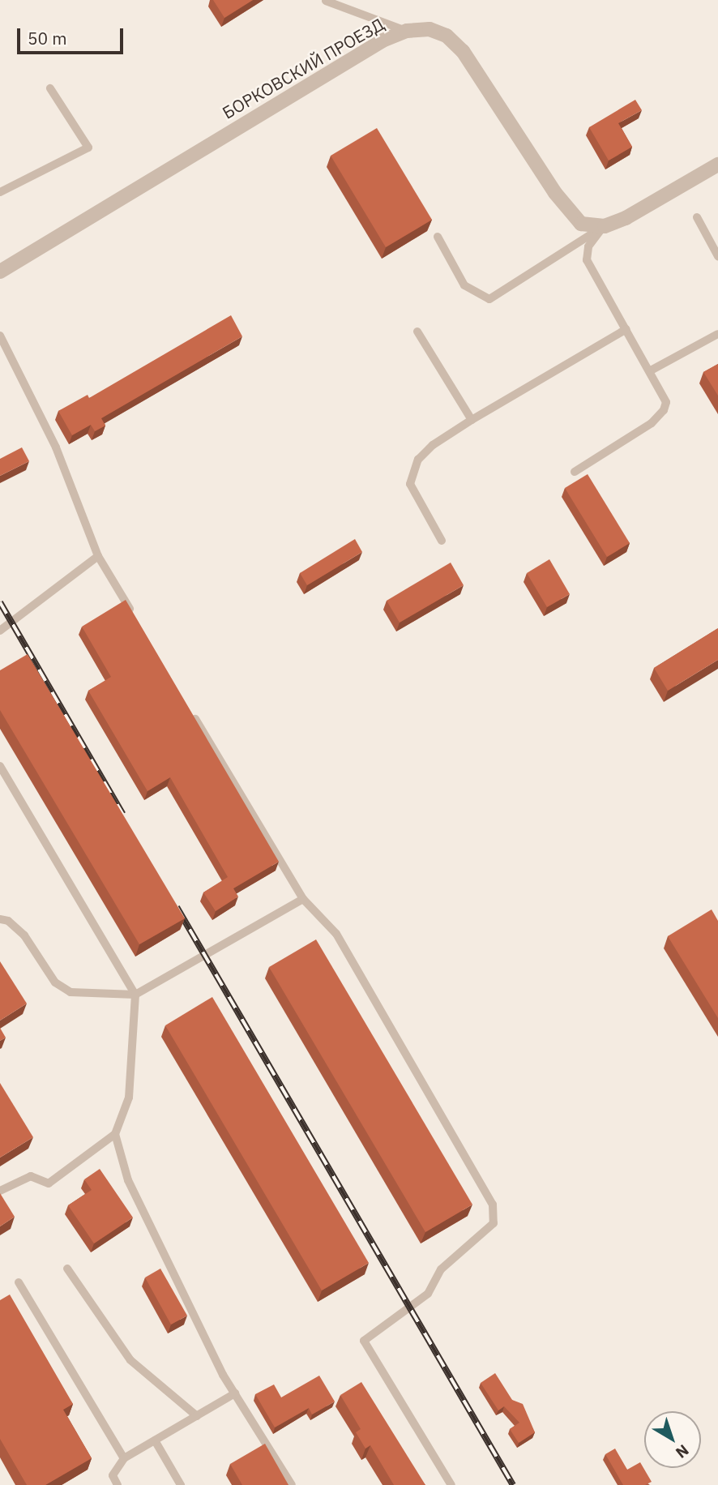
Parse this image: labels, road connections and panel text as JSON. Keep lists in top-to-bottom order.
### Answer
{
  "streets": {
    "street": ["БОРКОВСКИЙ ПРОЕЗД"]
  },
  "scale_bar": "50 m",
  "north": "bottom right"
}
